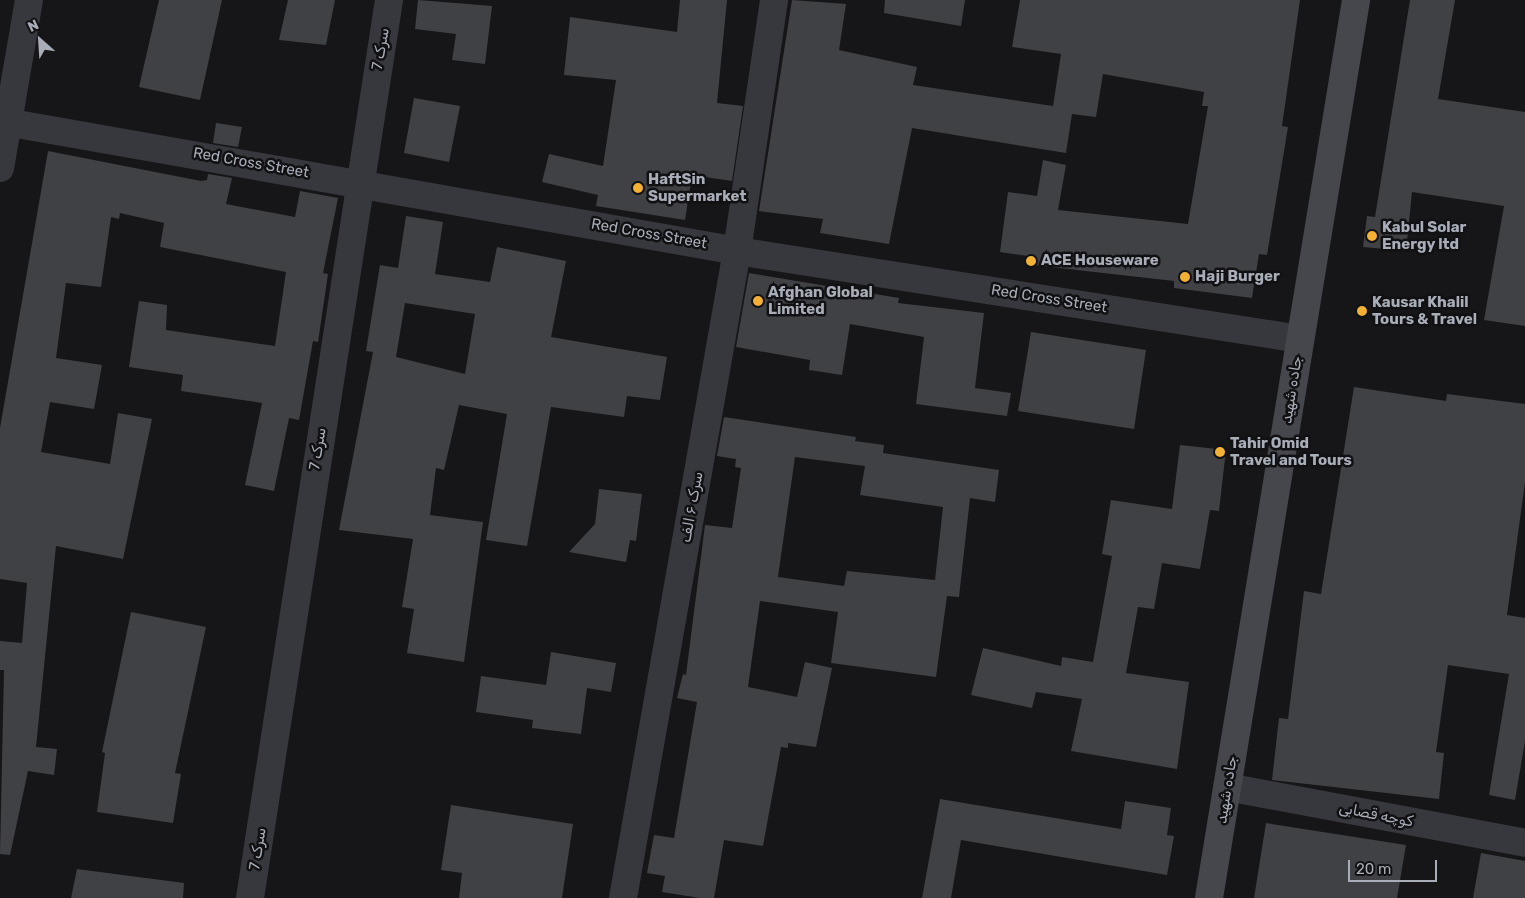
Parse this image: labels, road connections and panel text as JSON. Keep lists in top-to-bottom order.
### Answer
{
  "streets": {
    "main road": ["جاده شهید"],
    "street": [
      "سرک 7",
      "Red Cross Street",
      "سرک ۶ الف",
      "کوچه قصابی"
    ]
  },
  "crossings": [
    ["سرک 7", "Red Cross Street"],
    ["Red Cross Street", "جاده شهید"],
    ["Red Cross Street", "سرک ۶ الف"],
    ["جاده شهید", "کوچه قصابی"]
  ],
  "places": [
    "HaftSin Supermarket",
    "Kabul Solar Energy ltd",
    "ACE Houseware",
    "Haji Burger",
    "Afghan Global Limited",
    "Kausar Khalil Tours & Travel",
    "Tahir Omid Travel and Tours"
  ],
  "scale_bar": "20 m",
  "north": "top left"
}
